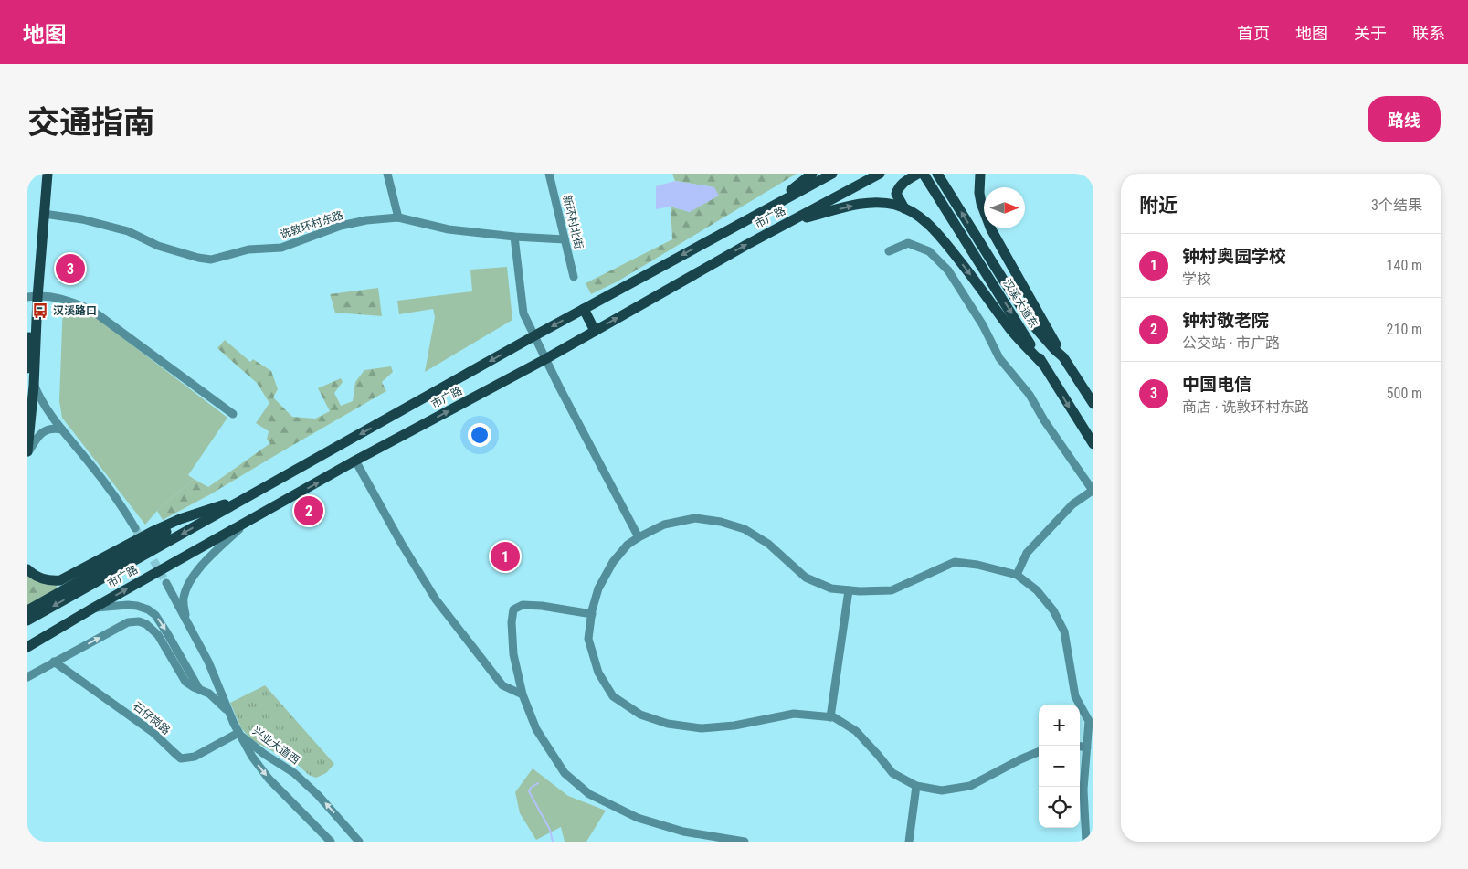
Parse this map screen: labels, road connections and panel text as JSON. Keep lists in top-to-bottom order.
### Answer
{
  "streets": {
    "main road": ["市广路", "汉溪大道东"],
    "street": [
      "新环村北街",
      "诜敦环村东路",
      "石仔岗路",
      "兴业大道西"
    ]
  },
  "crossings": [
    ["新环村北街", "诜敦环村东路"],
    ["石仔岗路", "兴业大道西"]
  ],
  "places": {
    "bus stop": ["汉溪路口"]
  },
  "north": "right",
  "page": {
    "header": "地图",
    "nav": [
      "首页",
      "地图",
      "关于",
      "联系"
    ],
    "title": "交通指南",
    "buttons": "路线",
    "heading": ["附近", "3个结果"],
    "list": [
      {
        "mark": "1",
        "name": "钟村奥园学校",
        "note": "学校",
        "value": "140 m"
      },
      {
        "mark": "2",
        "name": "钟村敬老院",
        "note": "公交站 · 市广路",
        "value": "210 m"
      },
      {
        "mark": "3",
        "name": "中国电信",
        "note": "商店 · 诜敦环村东路",
        "value": "500 m"
      }
    ],
    "pins": ["3", "2", "1"],
    "map_buttons": ["+", "−"]
  }
}
